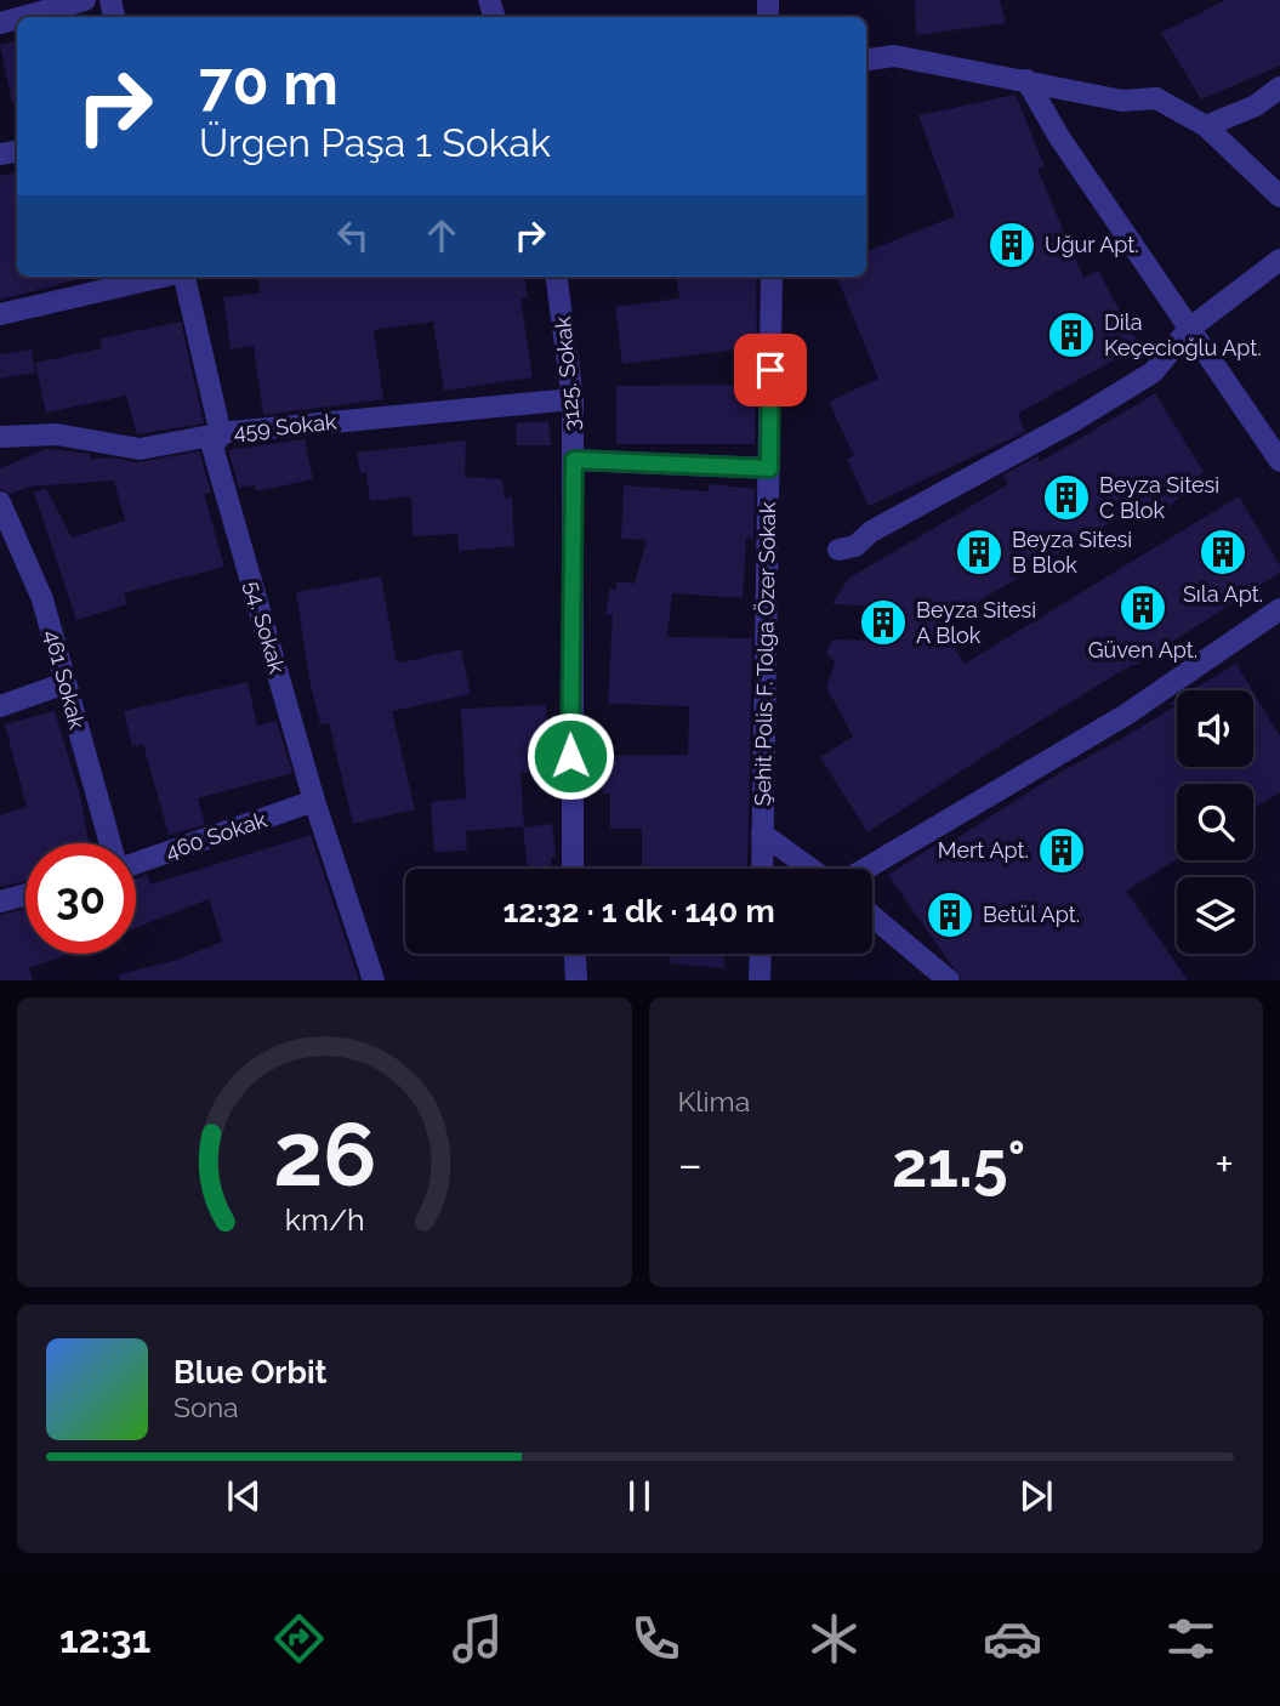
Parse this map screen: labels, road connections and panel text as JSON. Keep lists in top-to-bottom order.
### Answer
{
  "streets": {
    "street": [
      "3125. Sokak",
      "459 Sokak",
      "54. Sokak",
      "Şehit Polis F. Tolga Özer Sokak",
      "461 Sokak",
      "460 Sokak"
    ]
  },
  "crossings": [
    ["3125. Sokak", "459 Sokak"],
    ["459 Sokak", "54. Sokak"],
    ["54. Sokak", "460 Sokak"]
  ],
  "places": {
    "building": [
      "Uğur Apt.",
      "Dila Keçecioğlu Apt.",
      "Beyza Sitesi C Blok",
      "Beyza Sitesi B Blok",
      "Sıla Apt.",
      "Güven Apt.",
      "Beyza Sitesi A Blok",
      "Mert Apt.",
      "Betül Apt."
    ]
  },
  "page": {
    "turn": ["70 m", "Ürgen Paşa 1 Sokak"],
    "limit": "30",
    "trip": "12:32 · 1 dk · 140 m",
    "tile": "Klima",
    "heat": ["−", "21.5°", "+"],
    "song": ["Blue Orbit", "Sona"],
    "tabs": "12:31",
    "gauge": ["26", "km/h"]
  }
}
